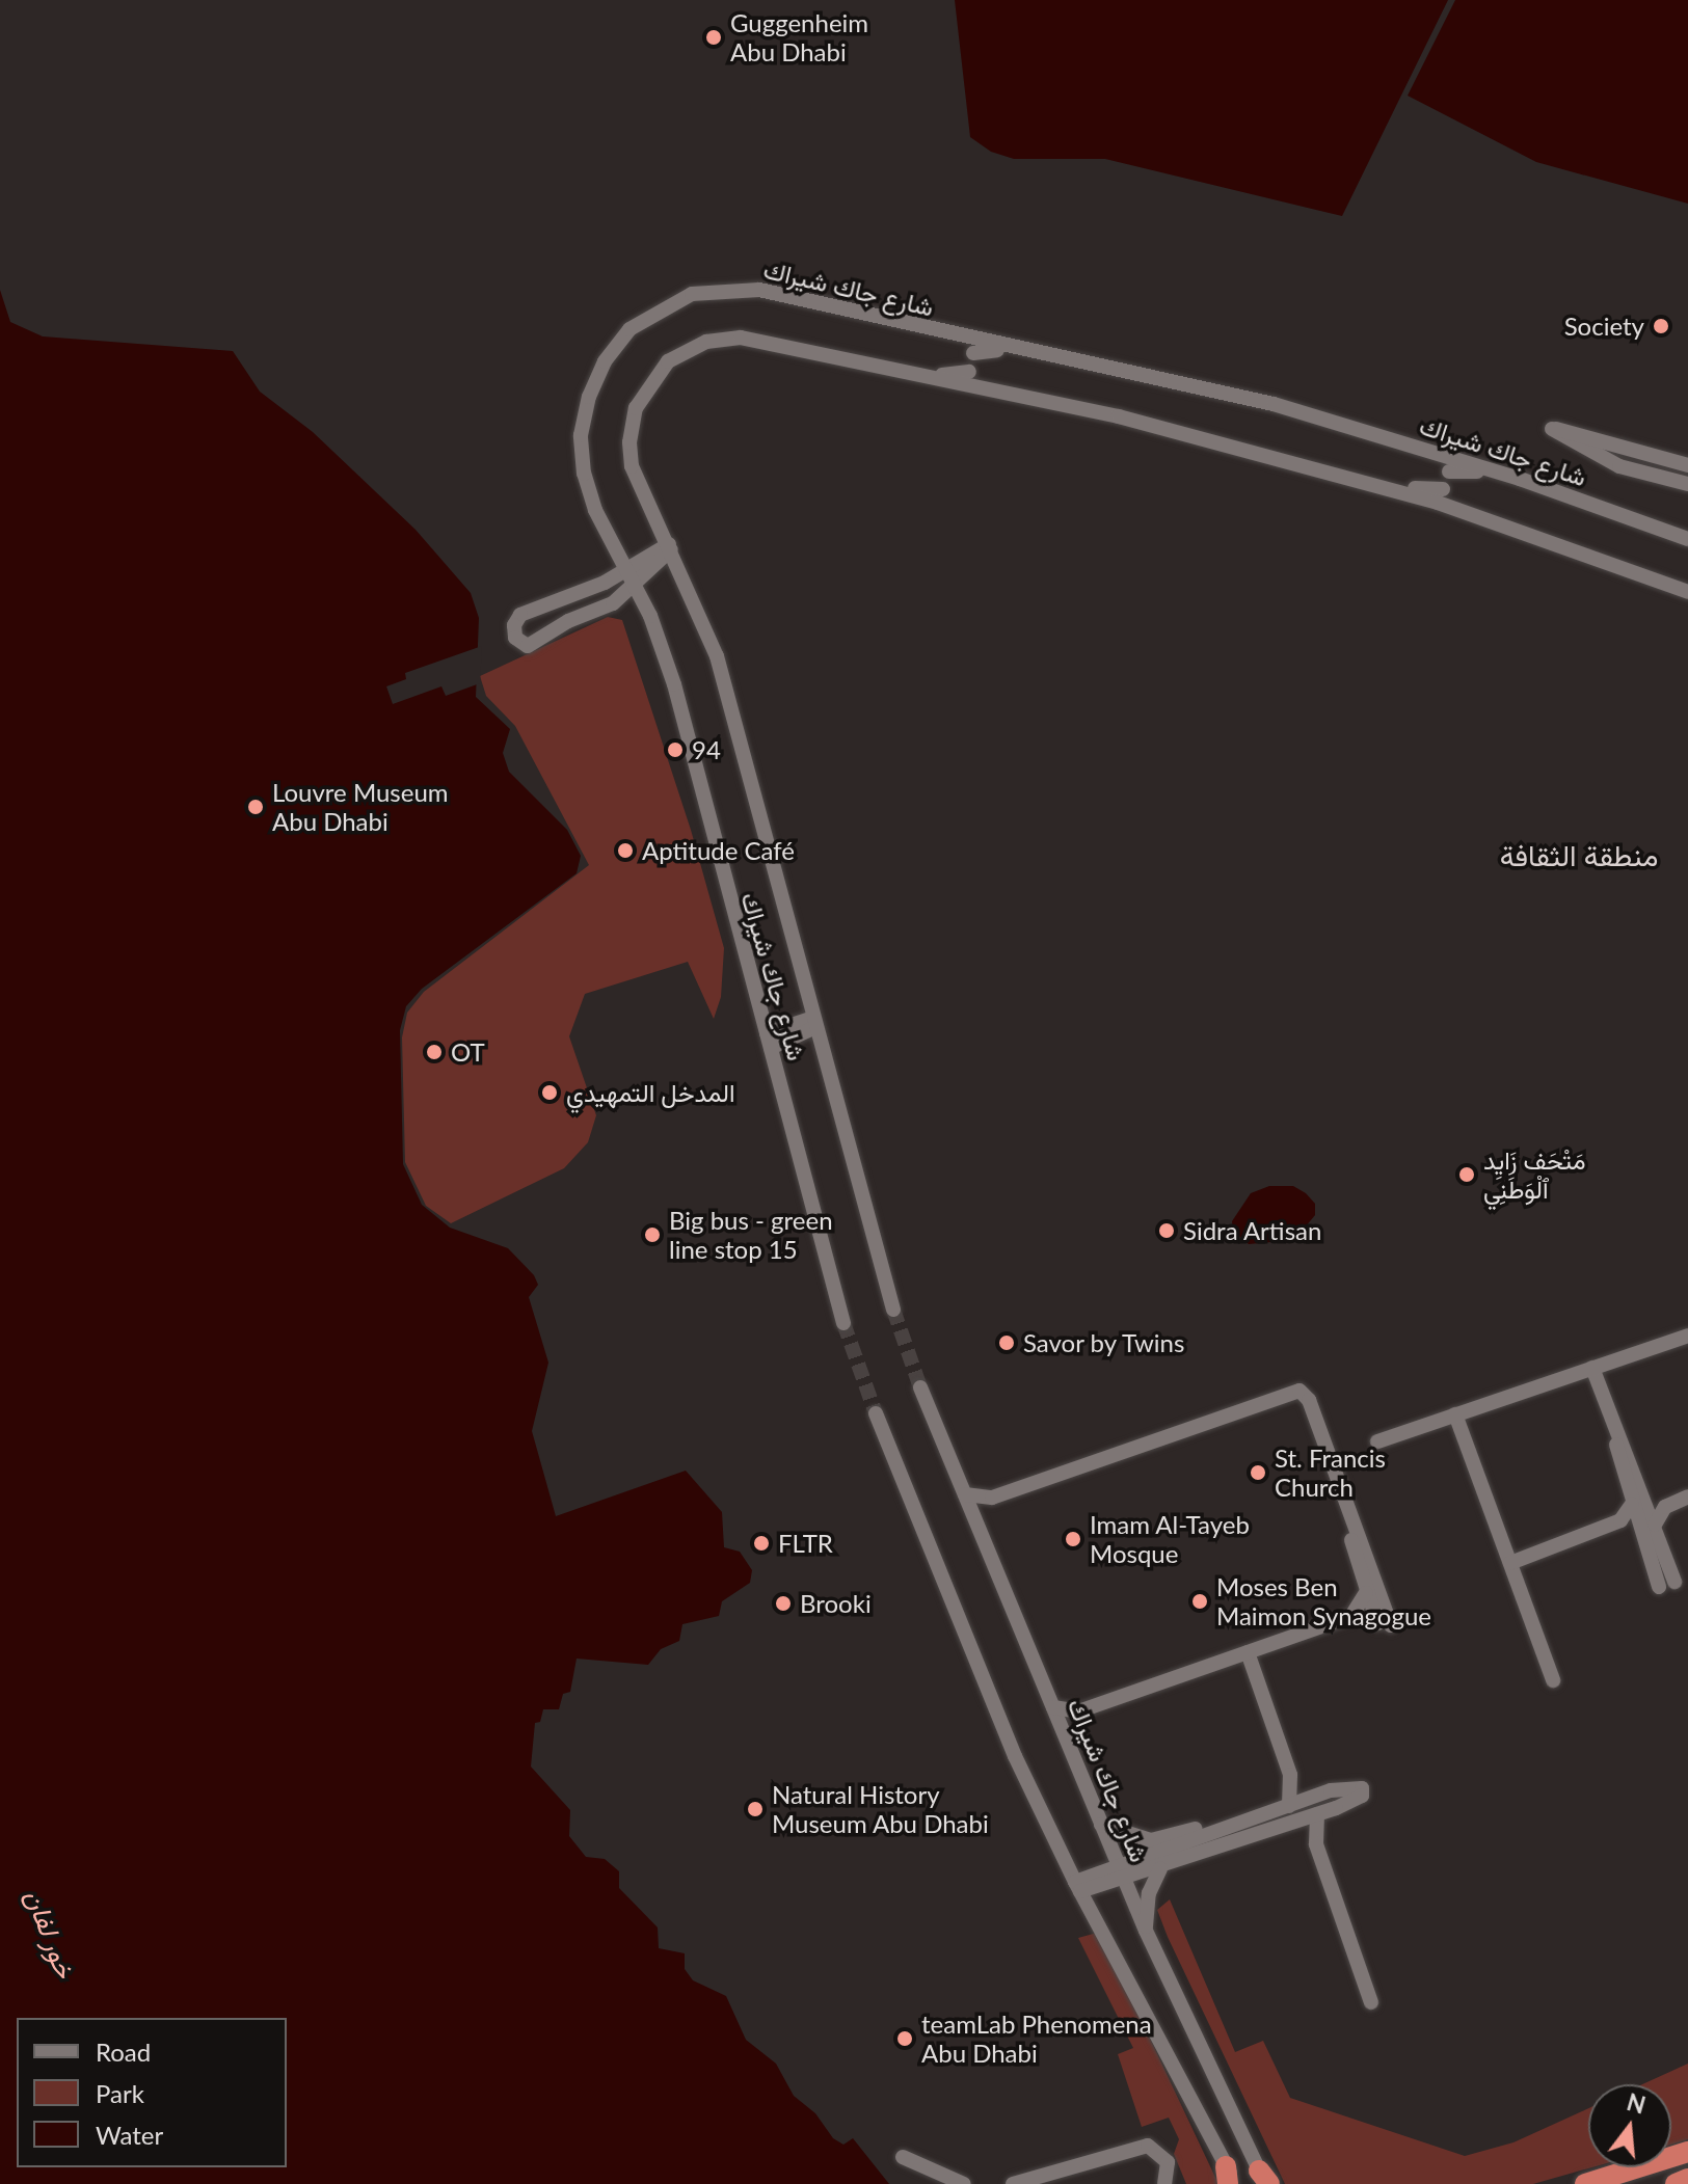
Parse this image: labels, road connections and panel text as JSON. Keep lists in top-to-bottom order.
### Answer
{
  "streets": {
    "street": ["شارع جاك شيراك"]
  },
  "districts": ["منطقة الثقافة"],
  "water": ["خور لفان"],
  "places": [
    "Guggenheim Abu Dhabi",
    "Society",
    "94",
    "Louvre Museum Abu Dhabi",
    "Aptitude Café",
    "OT",
    "المدخل التمهيدي",
    "مَتْحَف زَايِد ٱلْوَطَنِي",
    "Sidra Artisan",
    "Big bus - green line stop 15",
    "Savor by Twins",
    "St. Francis Church",
    "Imam Al-Tayeb Mosque",
    "FLTR",
    "Moses Ben Maimon Synagogue",
    "Brooki",
    "Natural History Museum Abu Dhabi",
    "teamLab Phenomena Abu Dhabi"
  ],
  "legend": ["Road", "Park", "Water"],
  "north": "top"
}
